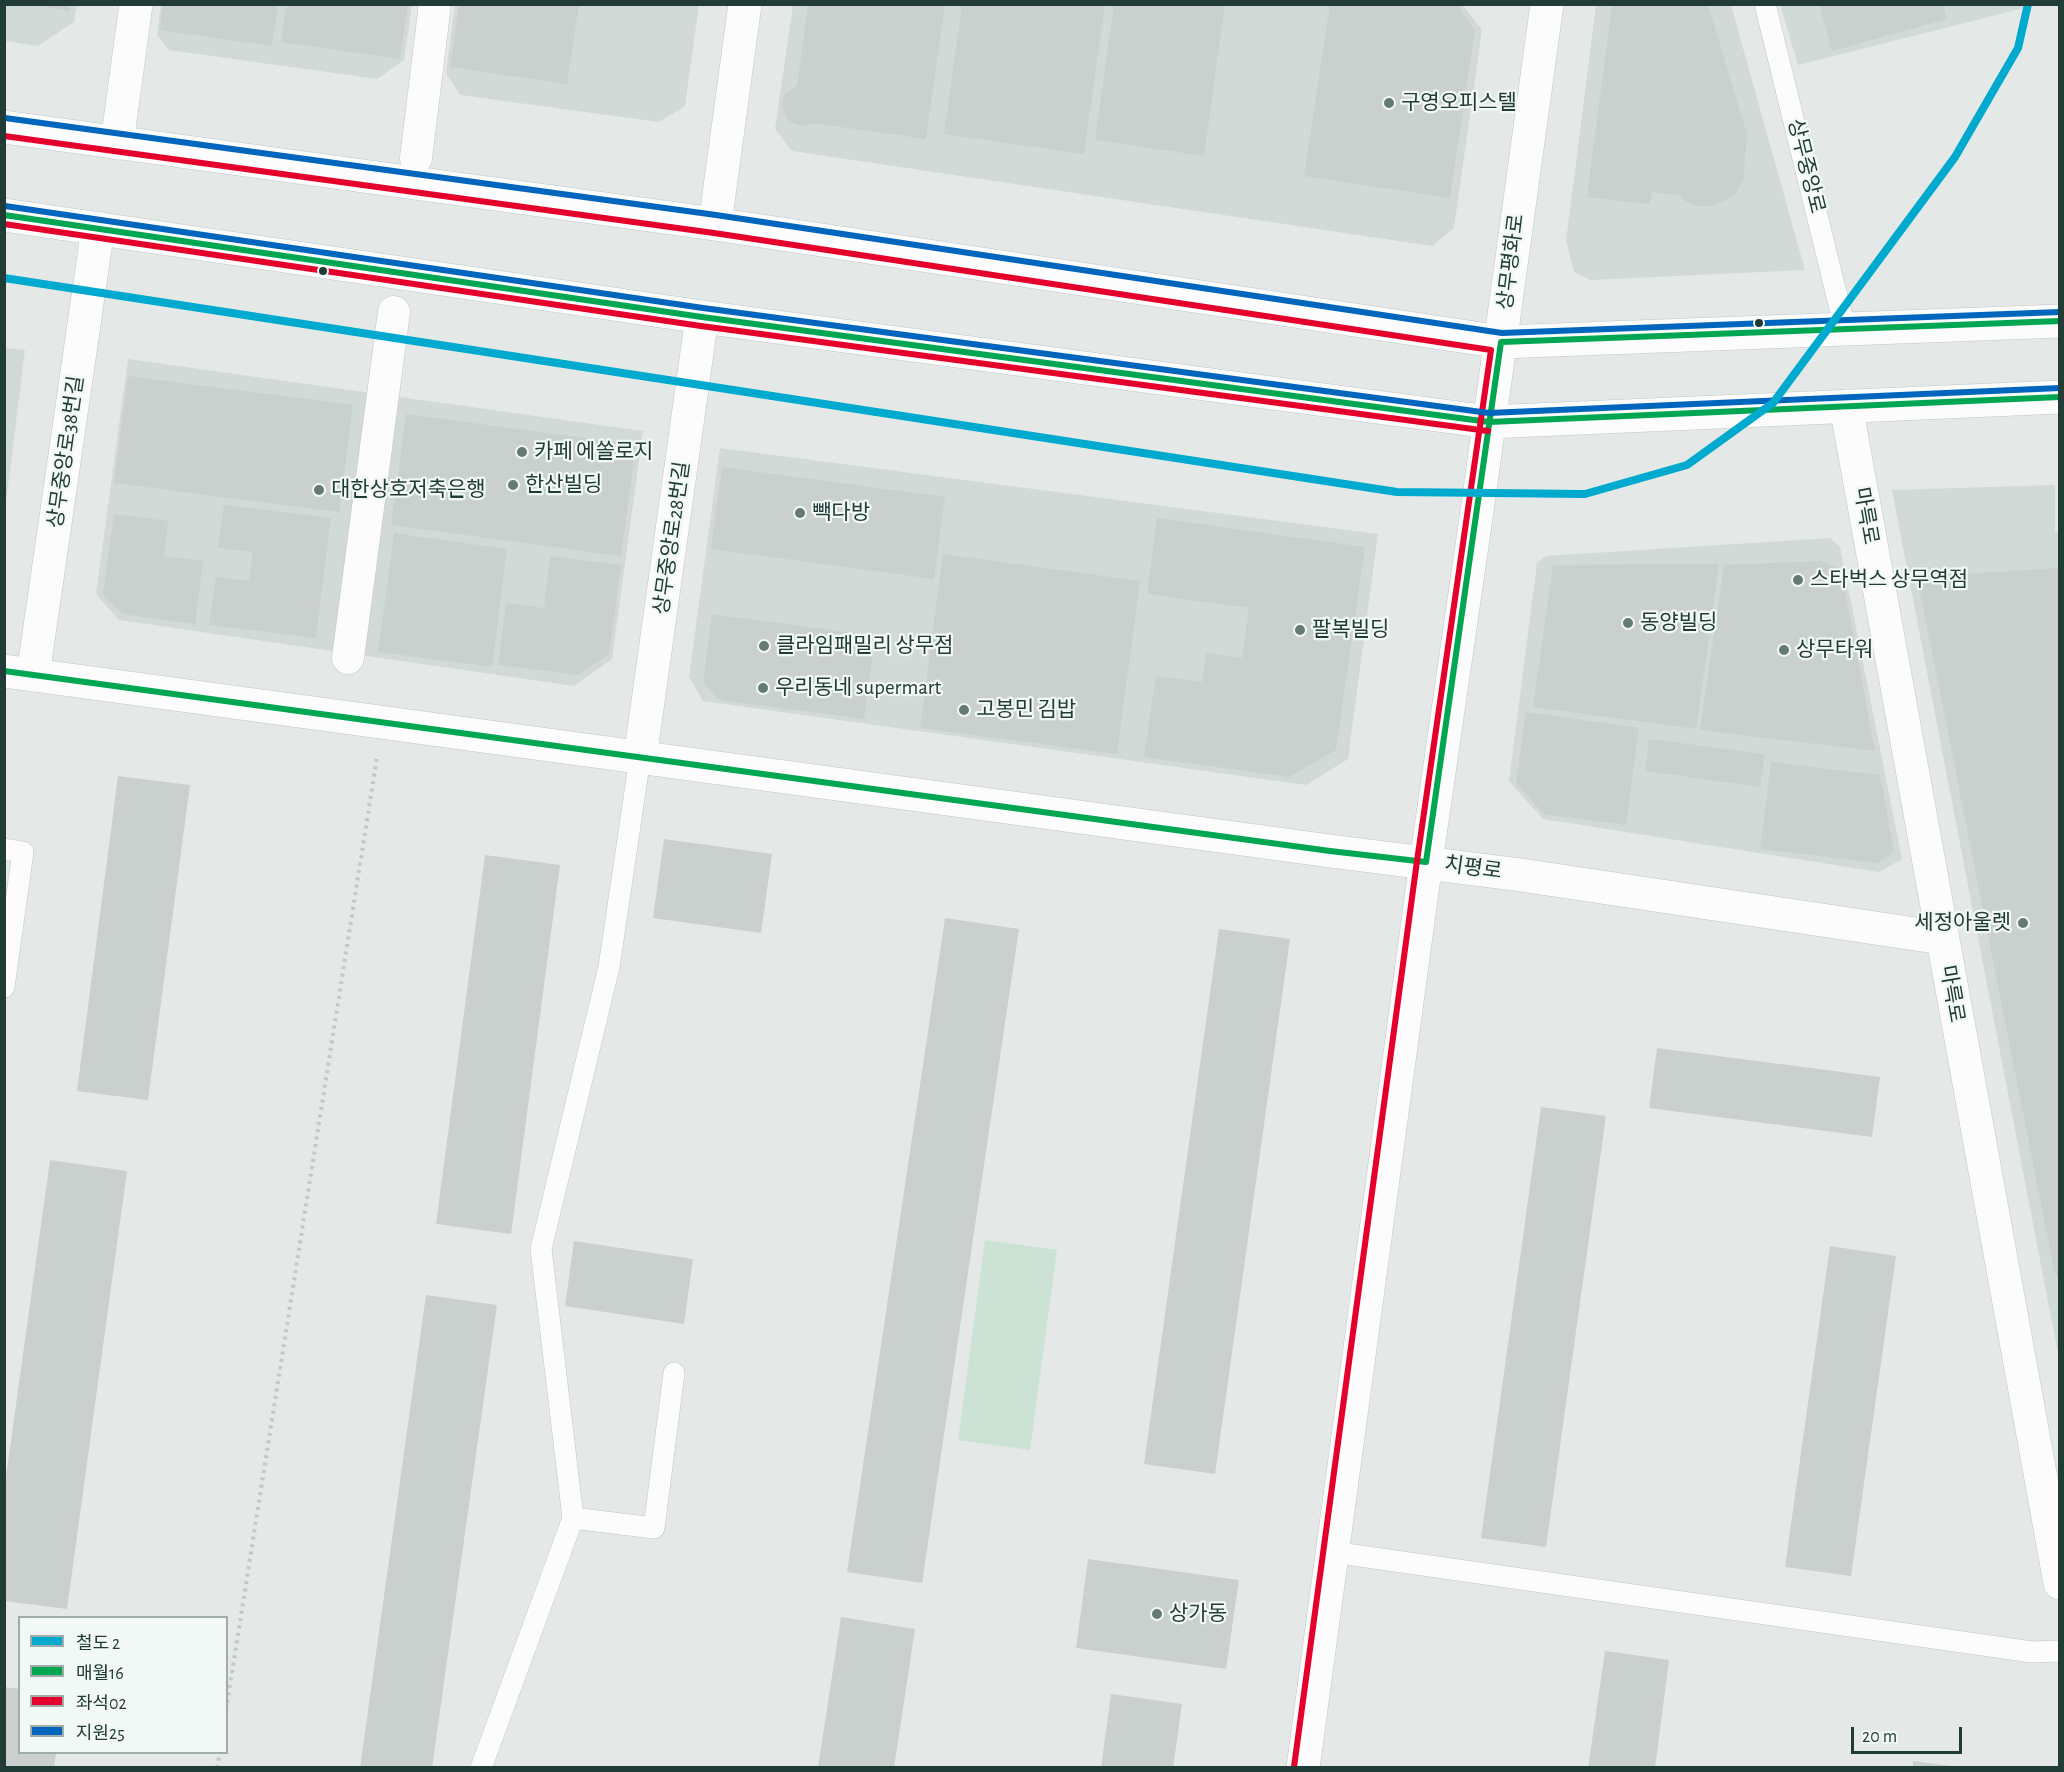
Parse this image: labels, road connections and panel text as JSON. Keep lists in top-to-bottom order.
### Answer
{
  "streets": {
    "street": [
      "상무평화로",
      "상무중앙로38번길",
      "마륵로",
      "상무중앙로28번길",
      "치평로"
    ],
    "lane": ["상무중앙로"]
  },
  "crossings": [
    ["상무평화로", "치평로"],
    ["상무중앙로38번길", "치평로"],
    ["마륵로", "치평로"],
    ["상무중앙로28번길", "치평로"]
  ],
  "places": [
    "구영오피스텔",
    "카페 에쏠로지",
    "한산빌딩",
    "대한상호저축은행",
    "빽다방",
    "스타벅스 상무역점",
    "동양빌딩",
    "팔복빌딩",
    "클라임패밀리 상무점",
    "상무타워",
    "우리동네 supermart",
    "고봉민 김밥",
    "세정아울렛",
    "상가동"
  ],
  "lines": [
    "rail line 2",
    "transit line 지원25",
    "transit line 좌석02",
    "transit line 매월16"
  ],
  "legend": [
    "철도 2",
    "매월16",
    "좌석02",
    "지원25"
  ],
  "scale_bar": "20 m"
}
